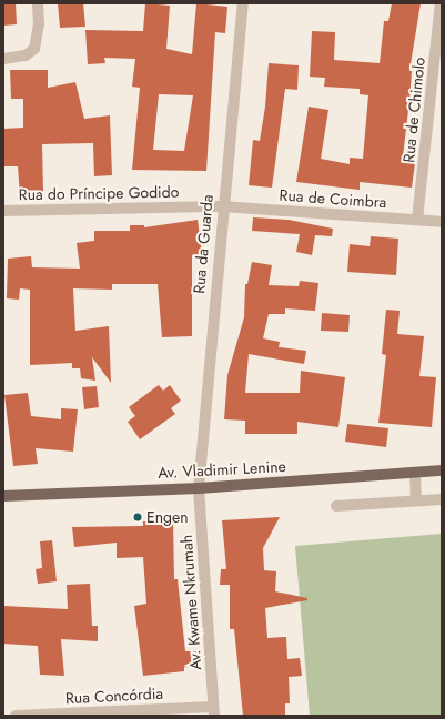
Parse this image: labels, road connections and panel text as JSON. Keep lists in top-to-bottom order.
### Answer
{
  "streets": {
    "main road": ["Av. Vladimir Lenine"],
    "street": [
      "Rua de Chimolo",
      "Rua do Príncipe Godido",
      "Rua de Coimbra",
      "Rua da Guarda",
      "Av. Kwame Nkrumah",
      "Rua Concórdia"
    ]
  },
  "crossings": [
    ["Rua de Chimolo", "Rua de Coimbra"],
    ["Rua do Príncipe Godido", "Rua de Coimbra"],
    ["Rua do Príncipe Godido", "Rua da Guarda"],
    ["Rua de Coimbra", "Rua da Guarda"],
    ["Rua da Guarda", "Av. Vladimir Lenine"],
    ["Rua da Guarda", "Av. Kwame Nkrumah"],
    ["Av. Vladimir Lenine", "Av. Kwame Nkrumah"],
    ["Av. Kwame Nkrumah", "Rua Concórdia"]
  ],
  "places": ["Engen"]
}
